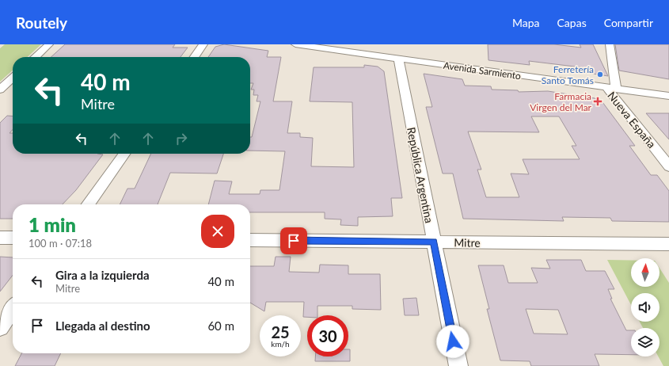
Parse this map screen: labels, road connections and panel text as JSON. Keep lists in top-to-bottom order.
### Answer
{
  "streets": {
    "street": [
      "Avenida Sarmiento",
      "Nueva España",
      "República Argentina",
      "Mitre"
    ]
  },
  "crossings": [
    ["Avenida Sarmiento", "Nueva España"],
    ["Avenida Sarmiento", "República Argentina"],
    ["República Argentina", "Mitre"]
  ],
  "places": {
    "other": ["Ferretería Santo Tomás"],
    "health": ["Farmacia Virgen del Mar"]
  },
  "north": "top",
  "page": {
    "header": "Routely",
    "nav": ["Mapa", "Capas", "Compartir"],
    "turn": ["40 m", "Mitre"],
    "heading": ["1 min", "100 m · 07:18"],
    "list": [
      {
        "name": "Gira a la izquierda",
        "note": "Mitre",
        "value": "40 m"
      },
      {
        "name": "Llegada al destino",
        "value": "60 m"
      }
    ],
    "speed": "25 km/h",
    "limit": "30"
  }
}
